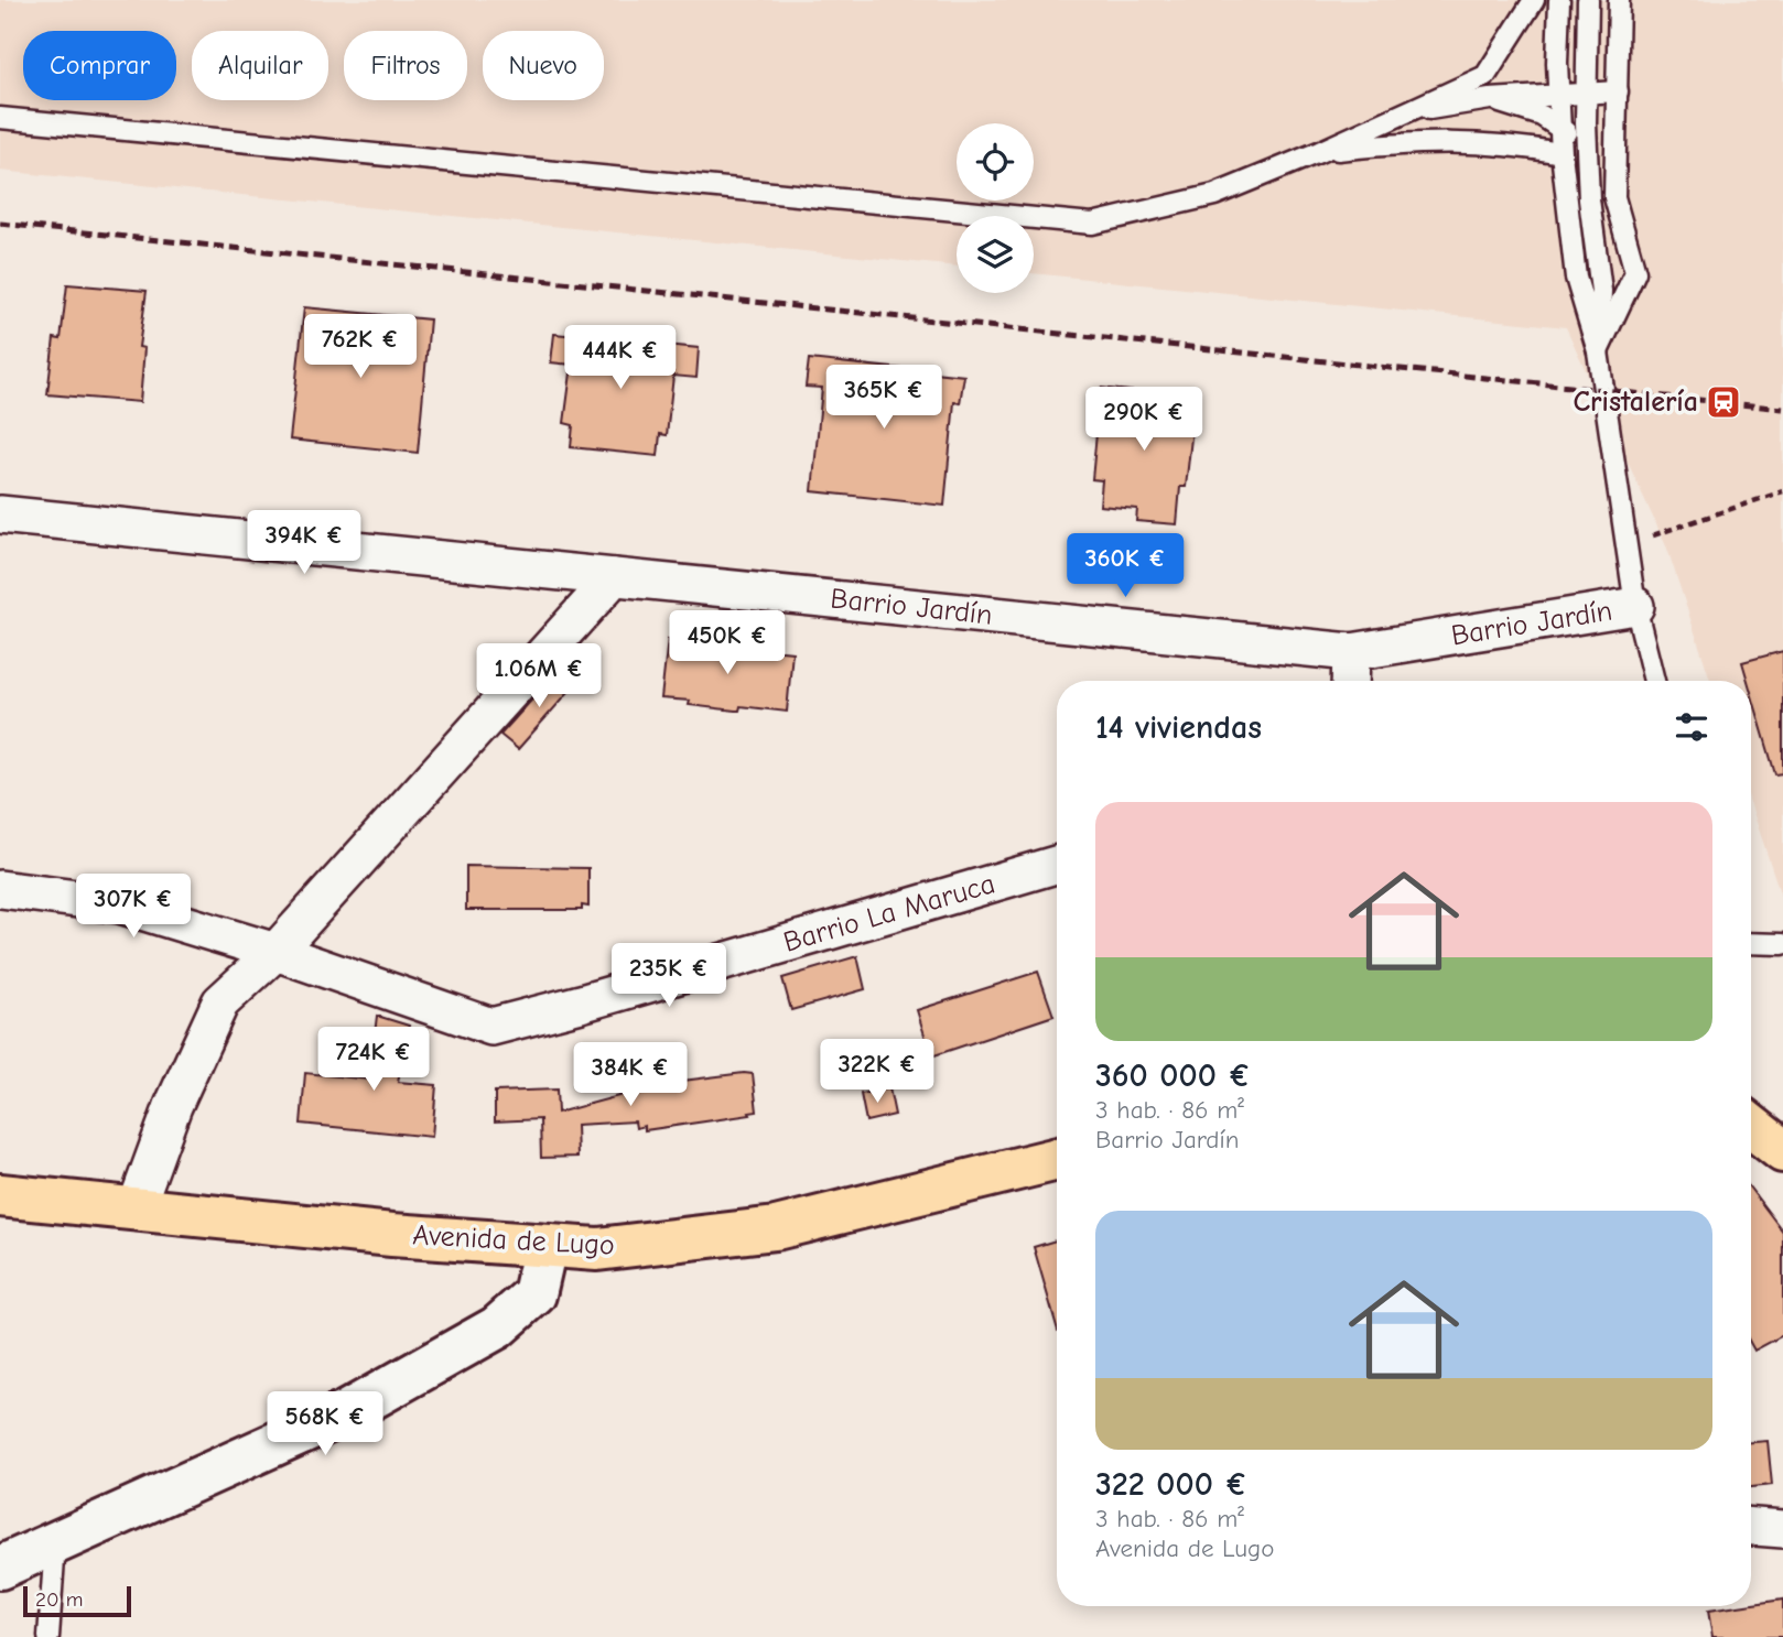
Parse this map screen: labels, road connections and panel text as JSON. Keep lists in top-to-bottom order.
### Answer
{
  "streets": {
    "main road": ["Avenida de Lugo"],
    "street": ["Barrio Jardín", "Barrio La Maruca"]
  },
  "places": {
    "station": ["Cristalería"]
  },
  "scale_bar": "20 m",
  "page": {
    "chip": [
      "Comprar",
      "Alquilar",
      "Filtros",
      "Nuevo"
    ],
    "price": [
      "762K €",
      "444K €",
      "365K €",
      "290K €",
      "394K €",
      "360K €",
      "450K €",
      "1.06M €",
      "307K €",
      "235K €",
      "724K €",
      "322K €",
      "384K €",
      "568K €"
    ],
    "heading": "14 viviendas",
    "list": [
      {
        "name": "360 000 €",
        "note": "3 hab. · 86 m² · Barrio Jardín"
      },
      {
        "name": "322 000 €",
        "note": "3 hab. · 86 m² · Avenida de Lugo"
      }
    ],
    "scale": "20 m"
  }
}
